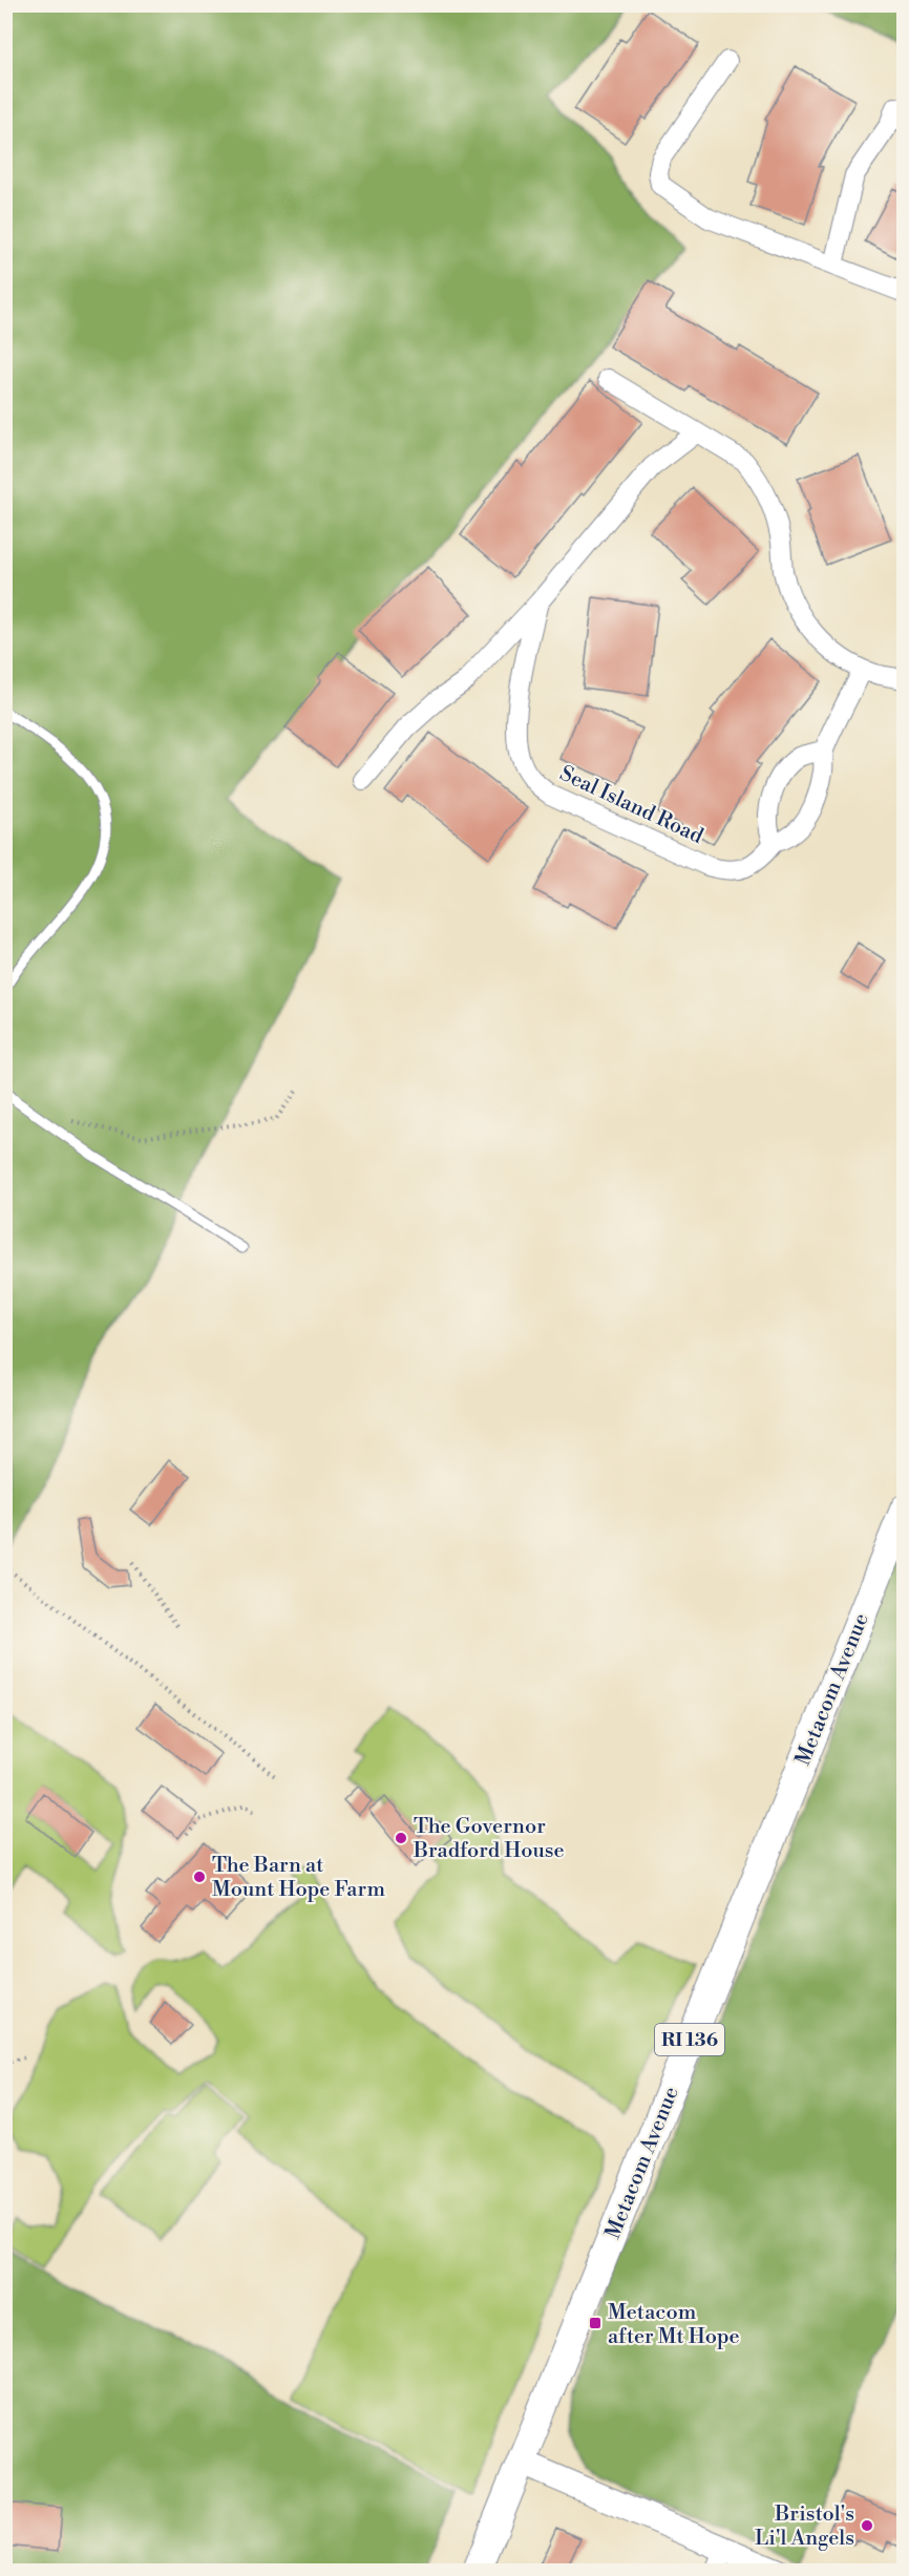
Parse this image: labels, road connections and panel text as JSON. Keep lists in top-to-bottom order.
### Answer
{
  "streets": {
    "main road": ["Metacom Avenue", "RI 136"],
    "street": ["Seal Island Road"]
  },
  "places": {
    "other": ["The Governor Bradford House", "The Barn at Mount Hope Farm", "Bristol's Li'l Angels"],
    "transit": ["Metacom after Mt Hope"]
  }
}
